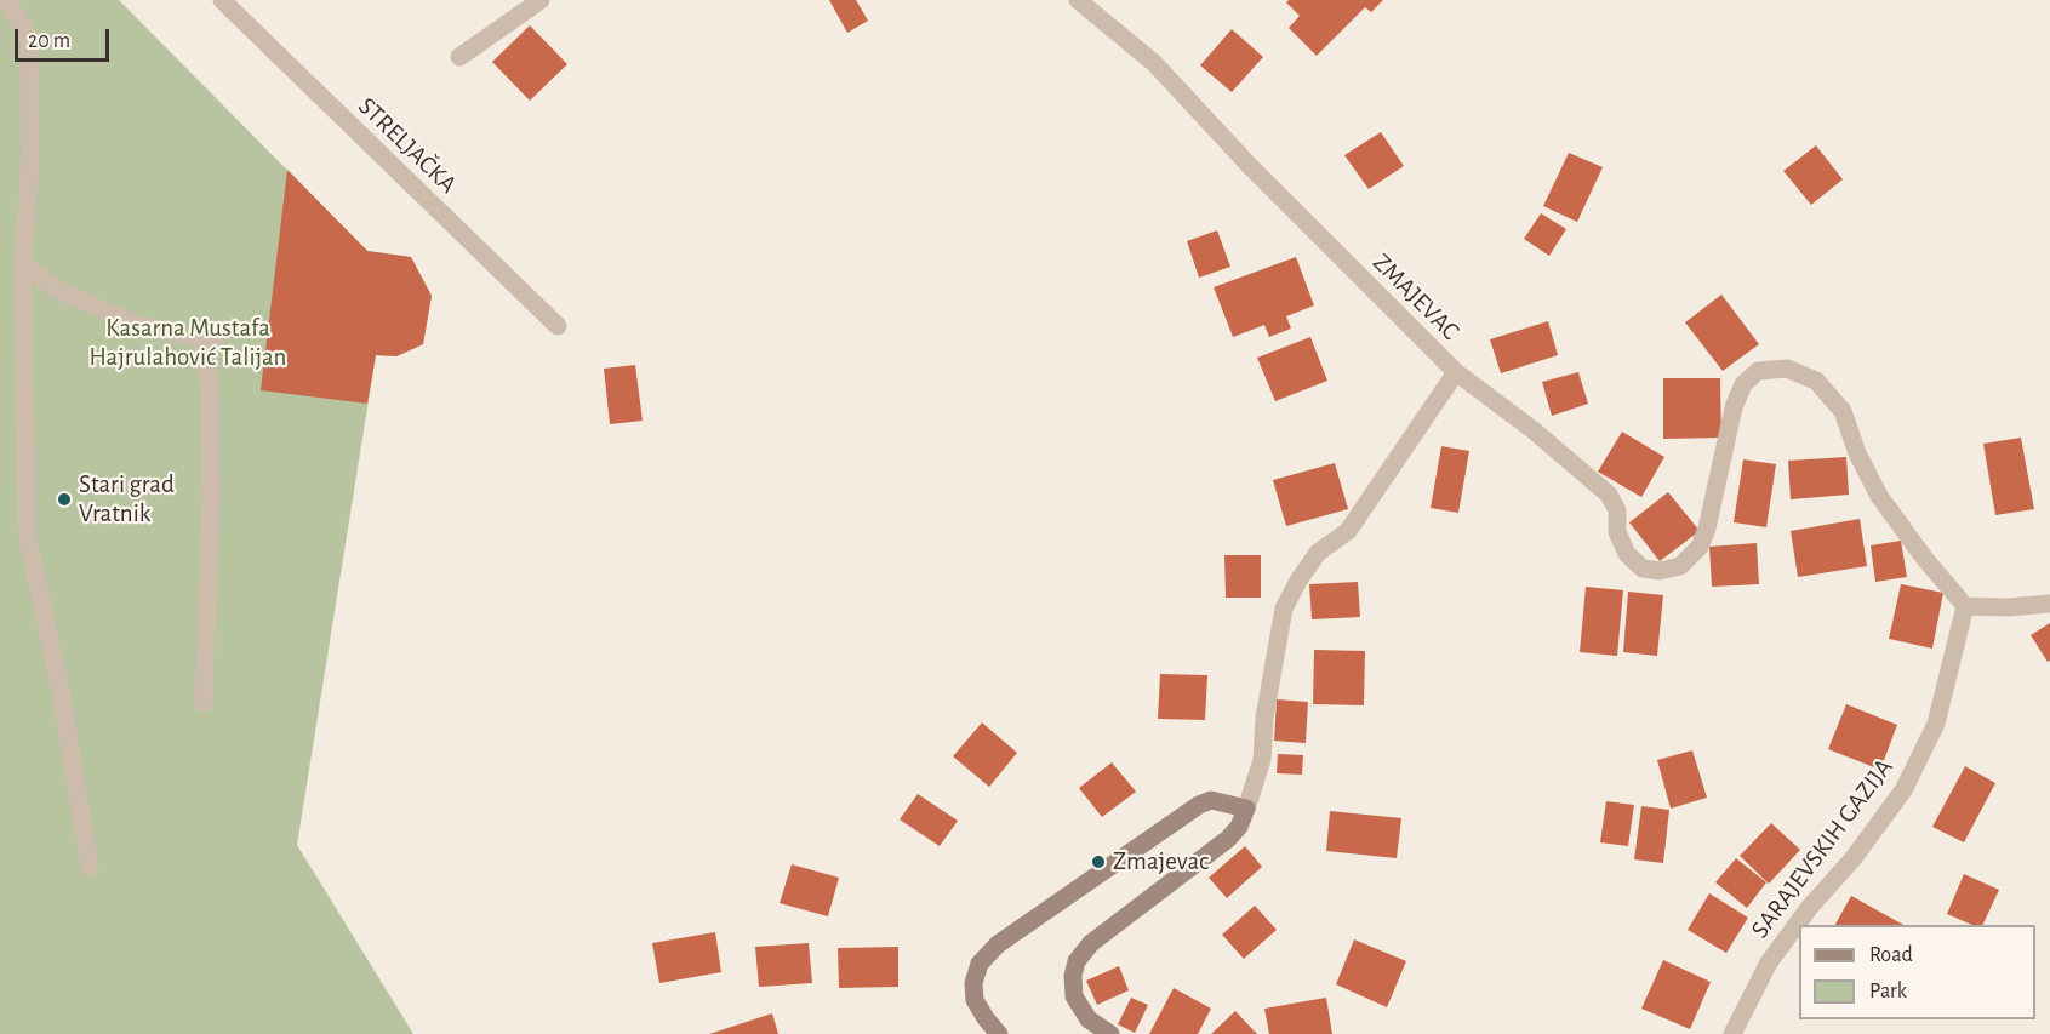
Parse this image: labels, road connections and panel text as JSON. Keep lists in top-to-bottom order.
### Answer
{
  "streets": {
    "street": ["STRELJAČKA", "ZMAJEVAC", "SARAJEVSKIH GAZIJA"]
  },
  "parks": ["Kasarna Mustafa Hajrulahović Talijan"],
  "places": ["Stari grad Vratnik", "Zmajevac"],
  "legend": ["Road", "Park"],
  "scale_bar": "20 m"
}
